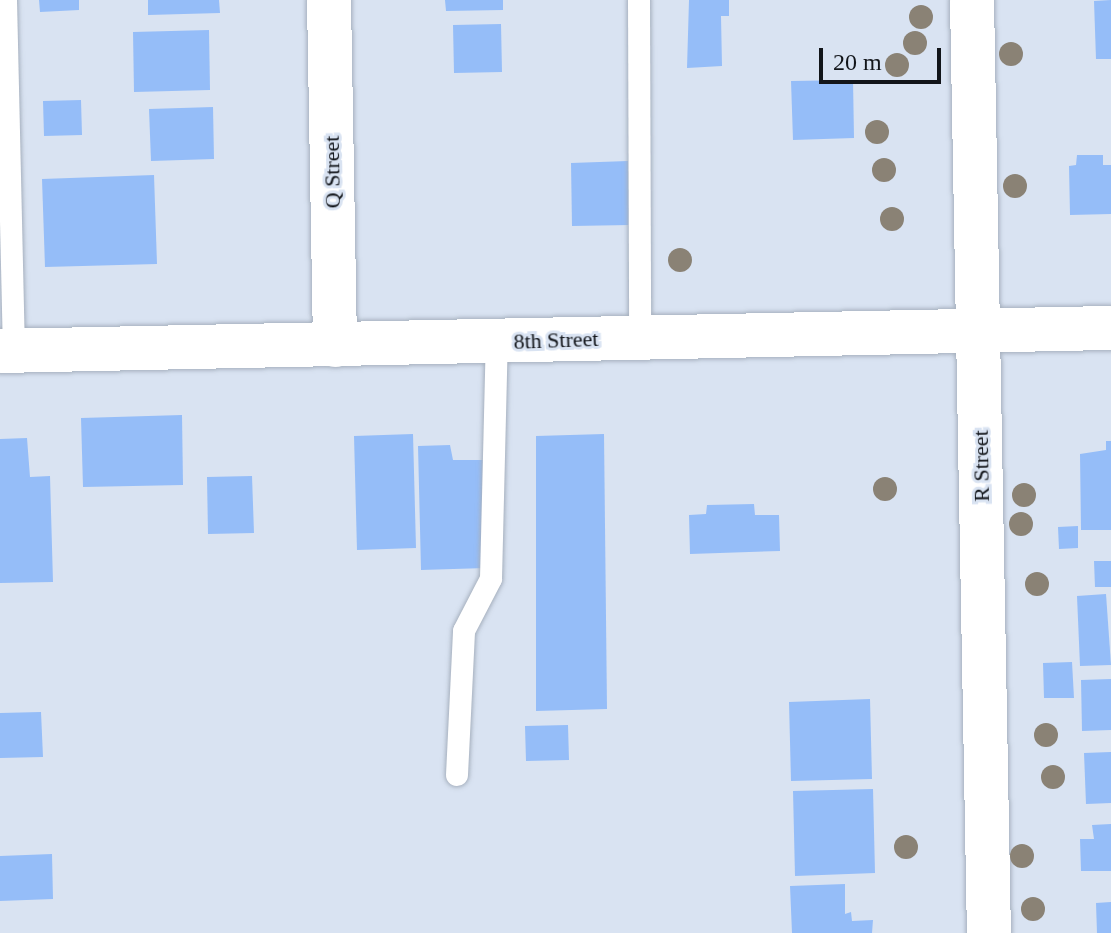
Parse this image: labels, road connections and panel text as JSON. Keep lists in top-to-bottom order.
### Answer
{
  "streets": {
    "street": ["Q Street", "8th Street", "R Street"]
  },
  "crossings": [
    ["Q Street", "8th Street"],
    ["8th Street", "R Street"]
  ],
  "scale_bar": "20 m"
}
